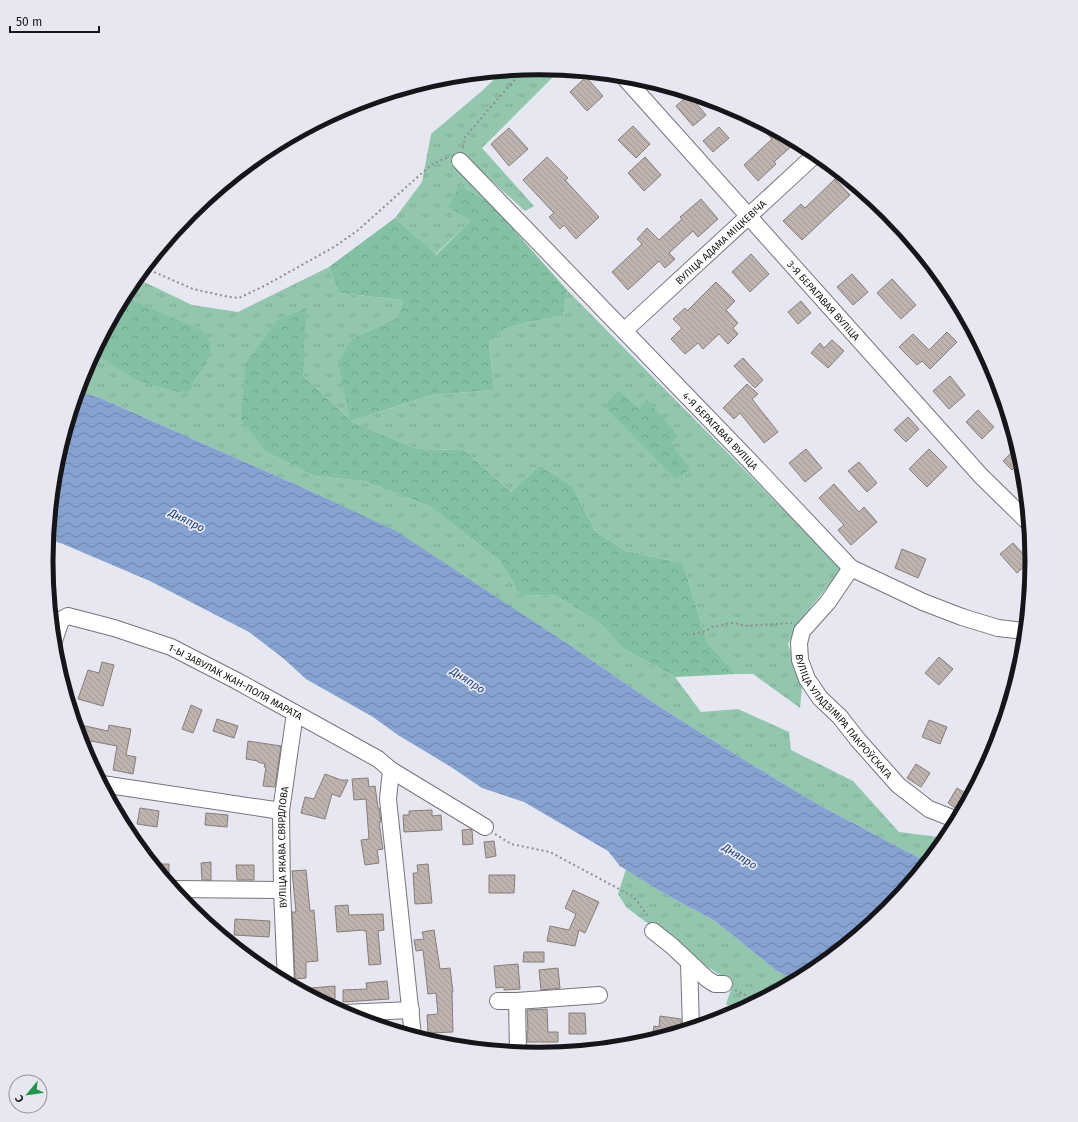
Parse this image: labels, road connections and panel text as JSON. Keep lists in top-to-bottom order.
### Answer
{
  "streets": {
    "street": [
      "ВУЛІЦА АДАМА МІЦКЕВІЧА",
      "3-Я БЕРАГАВАЯ ВУЛІЦА",
      "4-Я БЕРАГАВАЯ ВУЛІЦА",
      "1-Ы ЗАВУЛАК ЖАН-ПОЛЯ МАРАТА",
      "ВУЛІЦА УЛАДЗІМІРА ПАКРОЎСКАГА",
      "ВУЛІЦА ЯКАВА СВЯРДЛОВА"
    ]
  },
  "crossings": [
    ["ВУЛІЦА АДАМА МІЦКЕВІЧА", "3-Я БЕРАГАВАЯ ВУЛІЦА"],
    ["ВУЛІЦА АДАМА МІЦКЕВІЧА", "4-Я БЕРАГАВАЯ ВУЛІЦА"],
    ["4-Я БЕРАГАВАЯ ВУЛІЦА", "ВУЛІЦА УЛАДЗІМІРА ПАКРОЎСКАГА"],
    ["1-Ы ЗАВУЛАК ЖАН-ПОЛЯ МАРАТА", "ВУЛІЦА ЯКАВА СВЯРДЛОВА"]
  ],
  "water": ["Дняпро"],
  "scale_bar": "50 m",
  "north": "bottom left"
}
